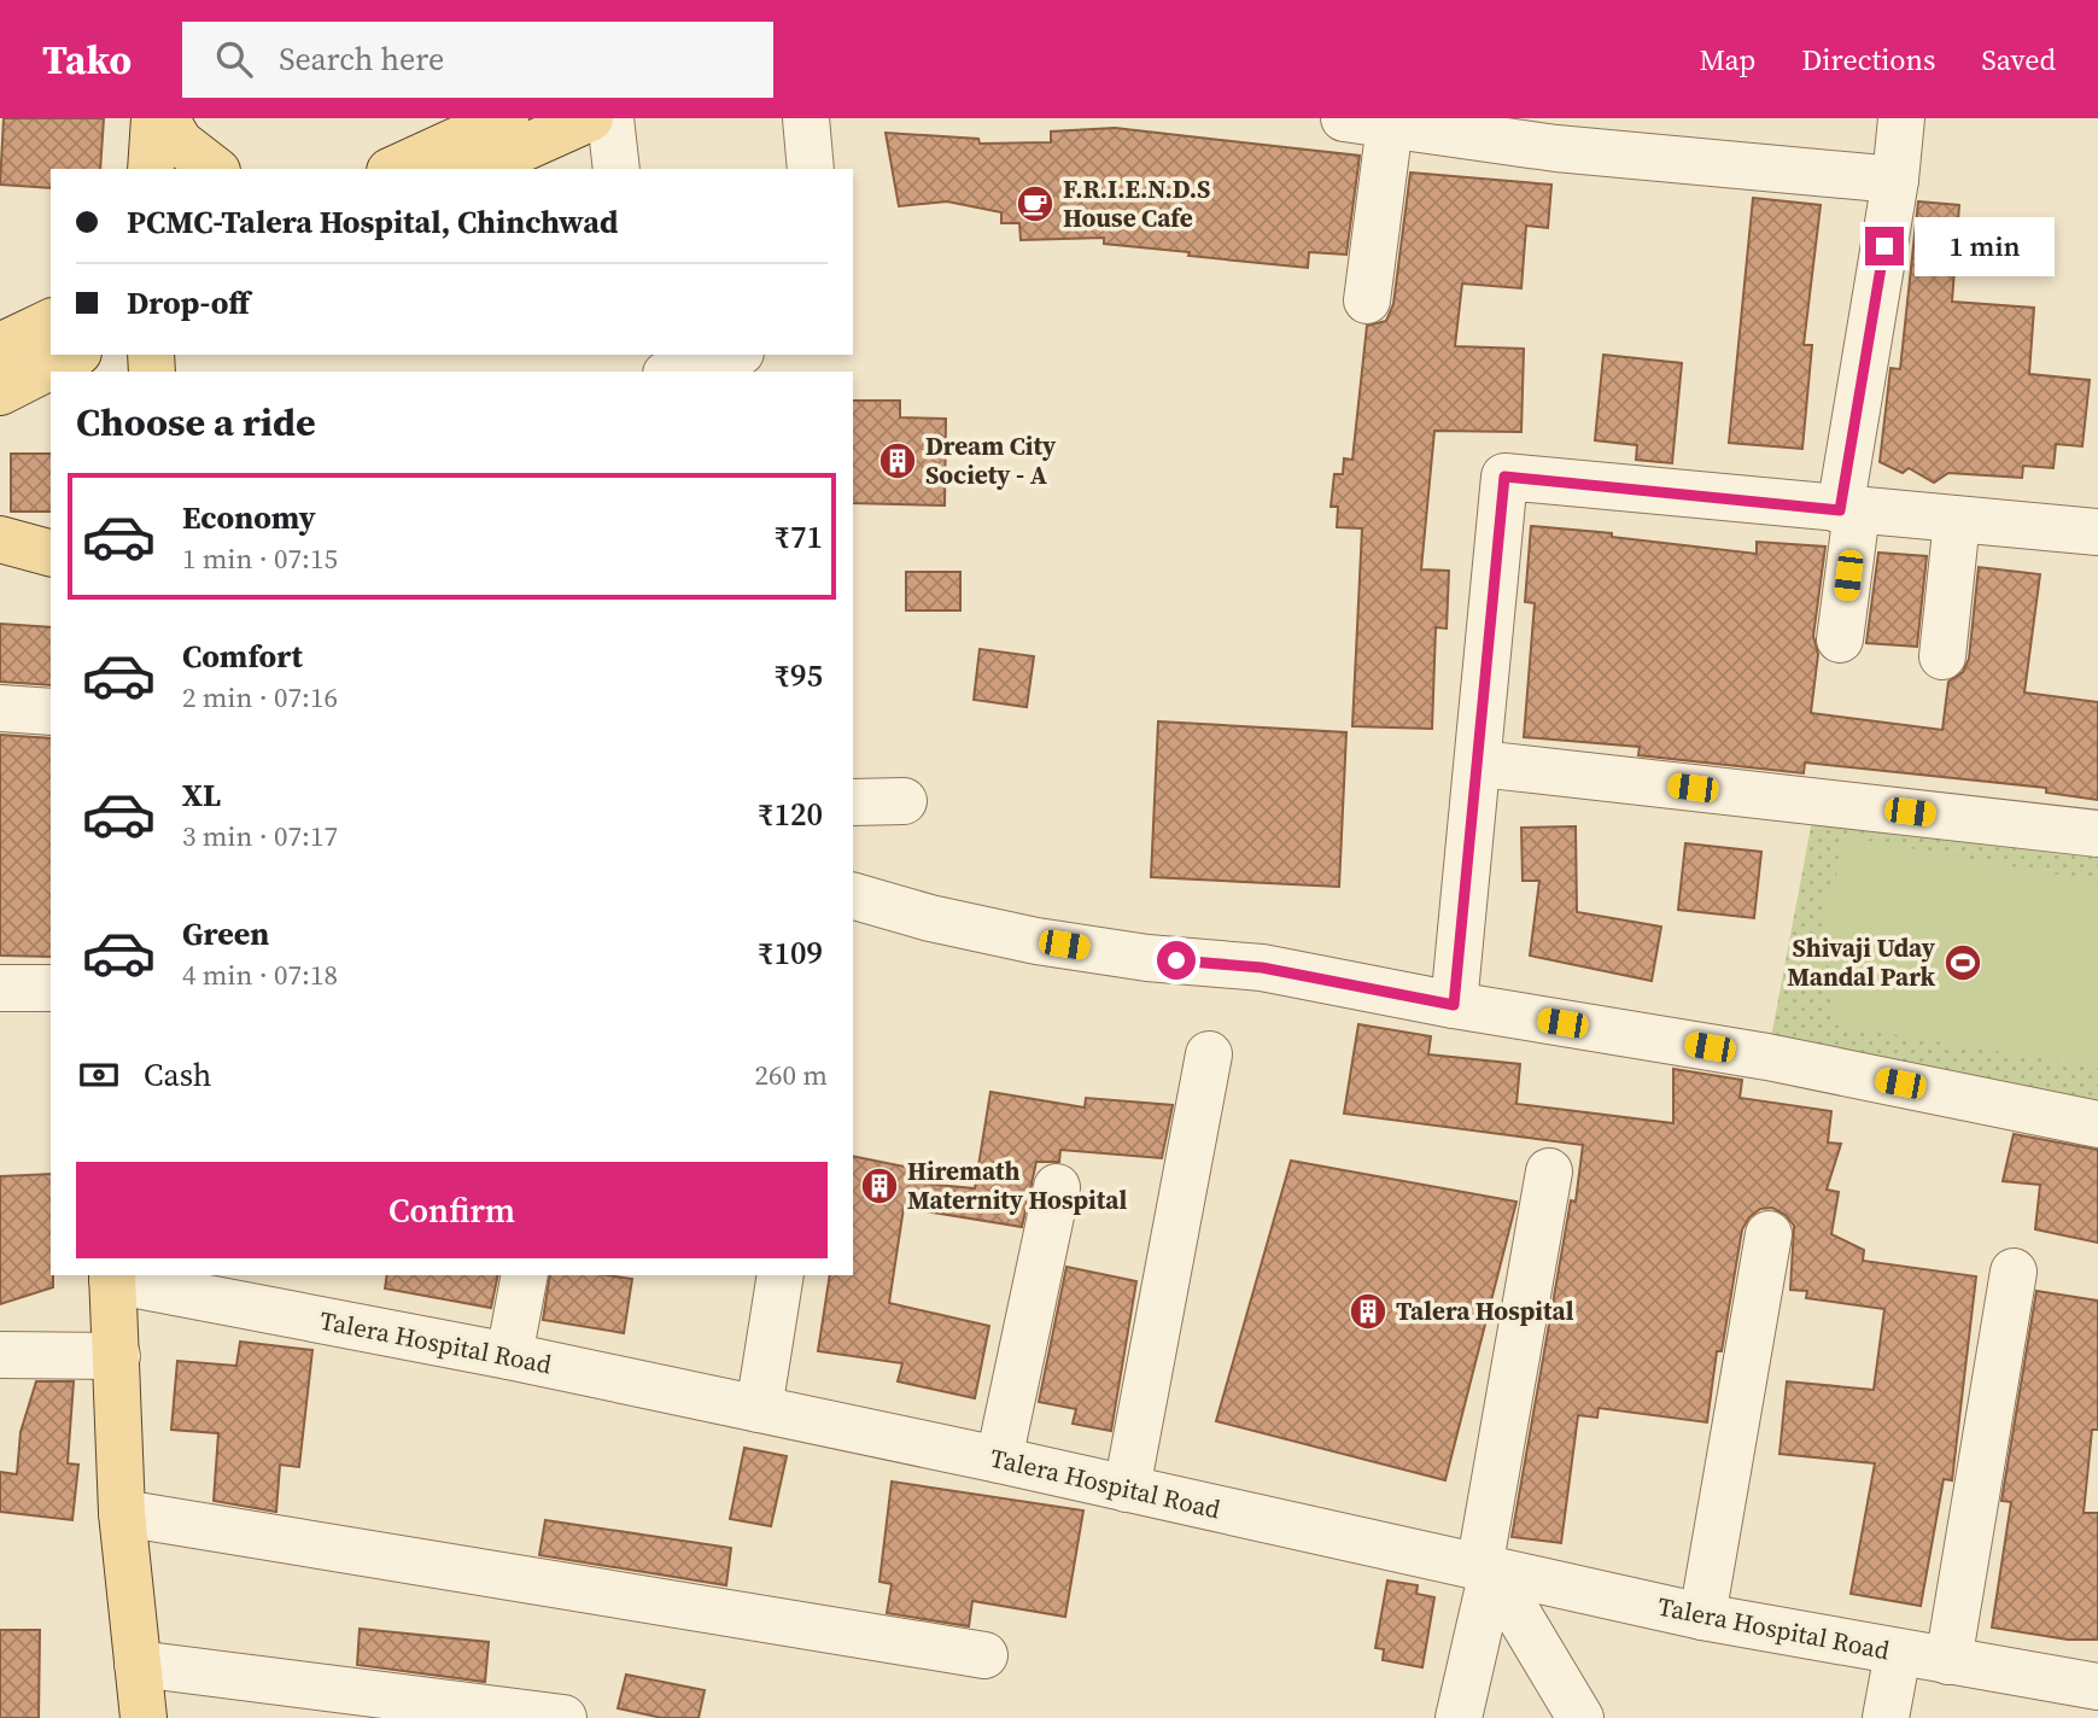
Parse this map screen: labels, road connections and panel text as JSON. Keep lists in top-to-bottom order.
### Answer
{
  "streets": {
    "street": ["Talera Hospital Road"]
  },
  "places": {
    "cafe": ["F.R.I.E.N.D.S House Cafe"],
    "building": ["Dream City Society - A", "Hiremath Maternity Hospital", "Talera Hospital"],
    "sports": ["Shivaji Uday Mandal Park"]
  },
  "page": {
    "header": "Tako",
    "search": "Search here",
    "nav": ["Map", "Directions", "Saved"],
    "banner": ["PCMC-Talera Hospital, Chinchwad", "Drop-off"],
    "bubble": "1 min",
    "heading": "Choose a ride",
    "list": [
      {
        "name": "Economy",
        "note": "1 min · 07:15",
        "value": "₹71"
      },
      {
        "name": "Comfort",
        "note": "2 min · 07:16",
        "value": "₹95"
      },
      {
        "name": "XL",
        "note": "3 min · 07:17",
        "value": "₹120"
      },
      {
        "name": "Green",
        "note": "4 min · 07:18",
        "value": "₹109"
      }
    ],
    "pay": ["Cash", "260 m"],
    "buttons": "Confirm"
  }
}
